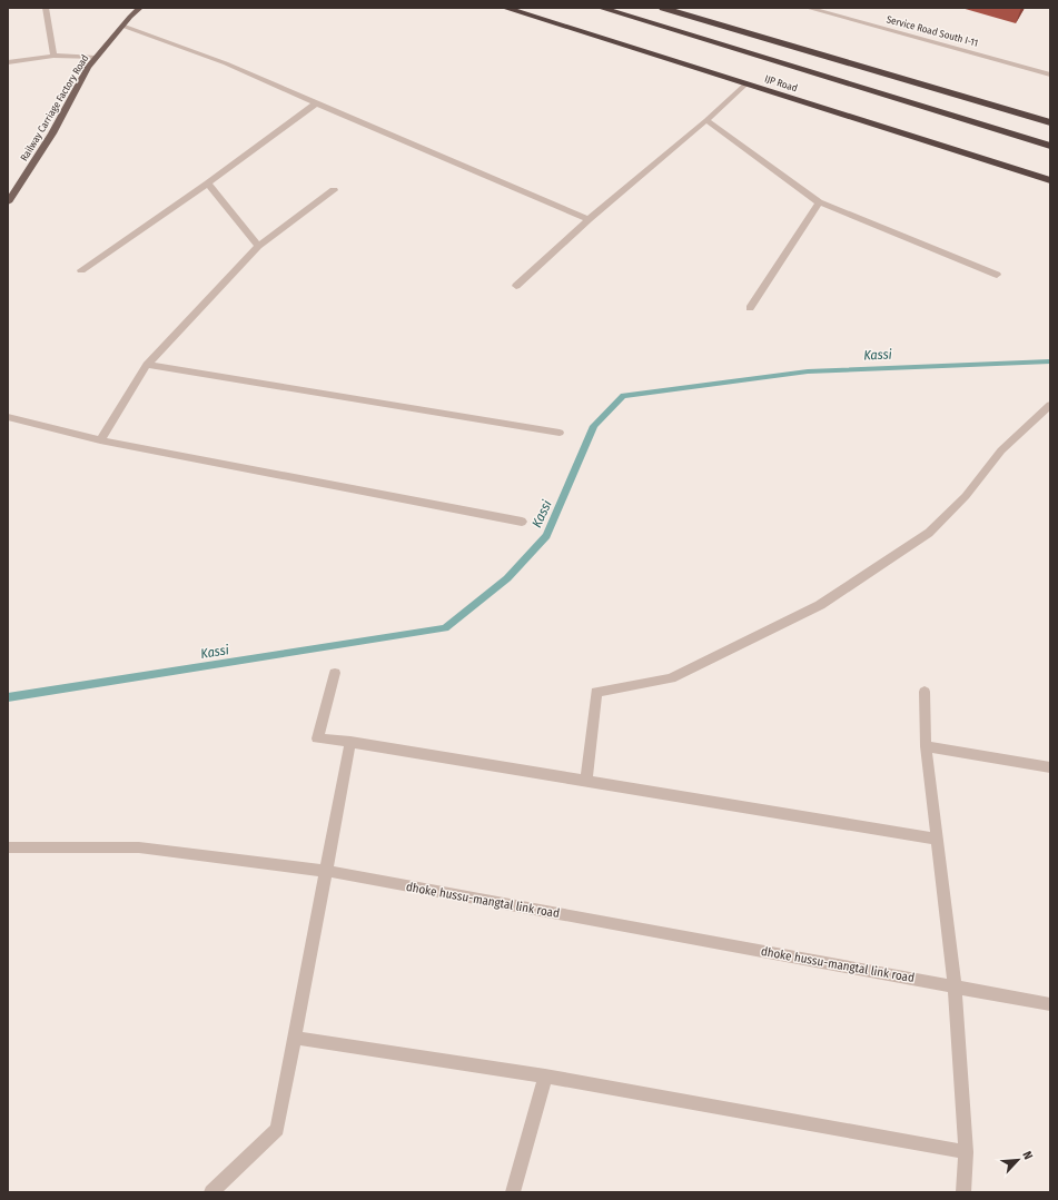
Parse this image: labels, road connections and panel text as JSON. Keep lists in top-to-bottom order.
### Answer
{
  "streets": {
    "highway": ["IJP Road"],
    "main road": ["Railway Carriage Factory Road"],
    "street": ["Service Road South I-11", "dhoke hussu-mangtal link road"]
  },
  "water": ["Kassi"],
  "north": "top right"
}
